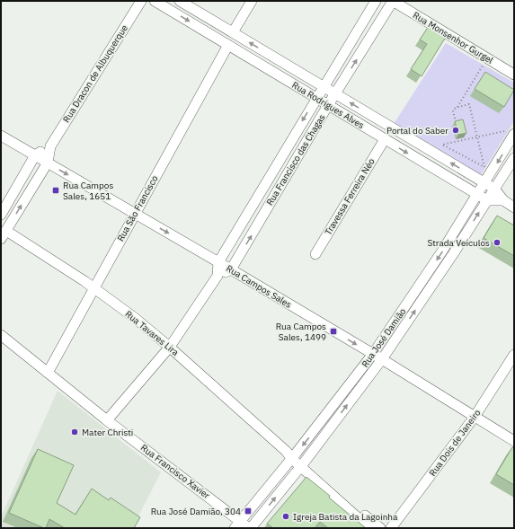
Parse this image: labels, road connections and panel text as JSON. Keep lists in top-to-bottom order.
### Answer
{
  "streets": {
    "street": [
      "Rua Monsenhor Gurgel",
      "Rua Dracon de Albuquerque",
      "Rua Rodrigues Alves",
      "Rua Francisco das Chagas",
      "Travessa Ferreira Néo",
      "Rua São Francisco",
      "Rua Campos Sales",
      "Rua Tavares Lira",
      "Rua José Damião",
      "Rua Dois de Janeiro",
      "Rua Francisco Xavier"
    ]
  },
  "crossings": [
    ["Rua Monsenhor Gurgel", "Rua Francisco das Chagas"],
    ["Rua Dracon de Albuquerque", "Rua Campos Sales"],
    ["Rua Dracon de Albuquerque", "Rua Tavares Lira"],
    ["Rua Rodrigues Alves", "Rua Francisco das Chagas"],
    ["Rua Rodrigues Alves", "Travessa Ferreira Néo"],
    ["Rua Rodrigues Alves", "Rua São Francisco"],
    ["Rua Rodrigues Alves", "Rua José Damião"],
    ["Rua Francisco das Chagas", "Rua Campos Sales"],
    ["Rua São Francisco", "Rua Campos Sales"],
    ["Rua São Francisco", "Rua Tavares Lira"],
    ["Rua São Francisco", "Rua Francisco Xavier"],
    ["Rua Campos Sales", "Rua José Damião"],
    ["Rua Campos Sales", "Rua Dois de Janeiro"],
    ["Rua Tavares Lira", "Rua José Damião"],
    ["Rua José Damião", "Rua Francisco Xavier"]
  ],
  "one_way": ["Rua Campos Sales"],
  "places": {
    "other": [
      "Portal do Saber",
      "Strada Veículos",
      "Mater Christi",
      "Igreja Batista da Lagoinha"
    ],
    "transit": ["Rua Campos Sales, 1651", "Rua Campos Sales, 1499", "Rua José Damião, 304"]
  }
}
